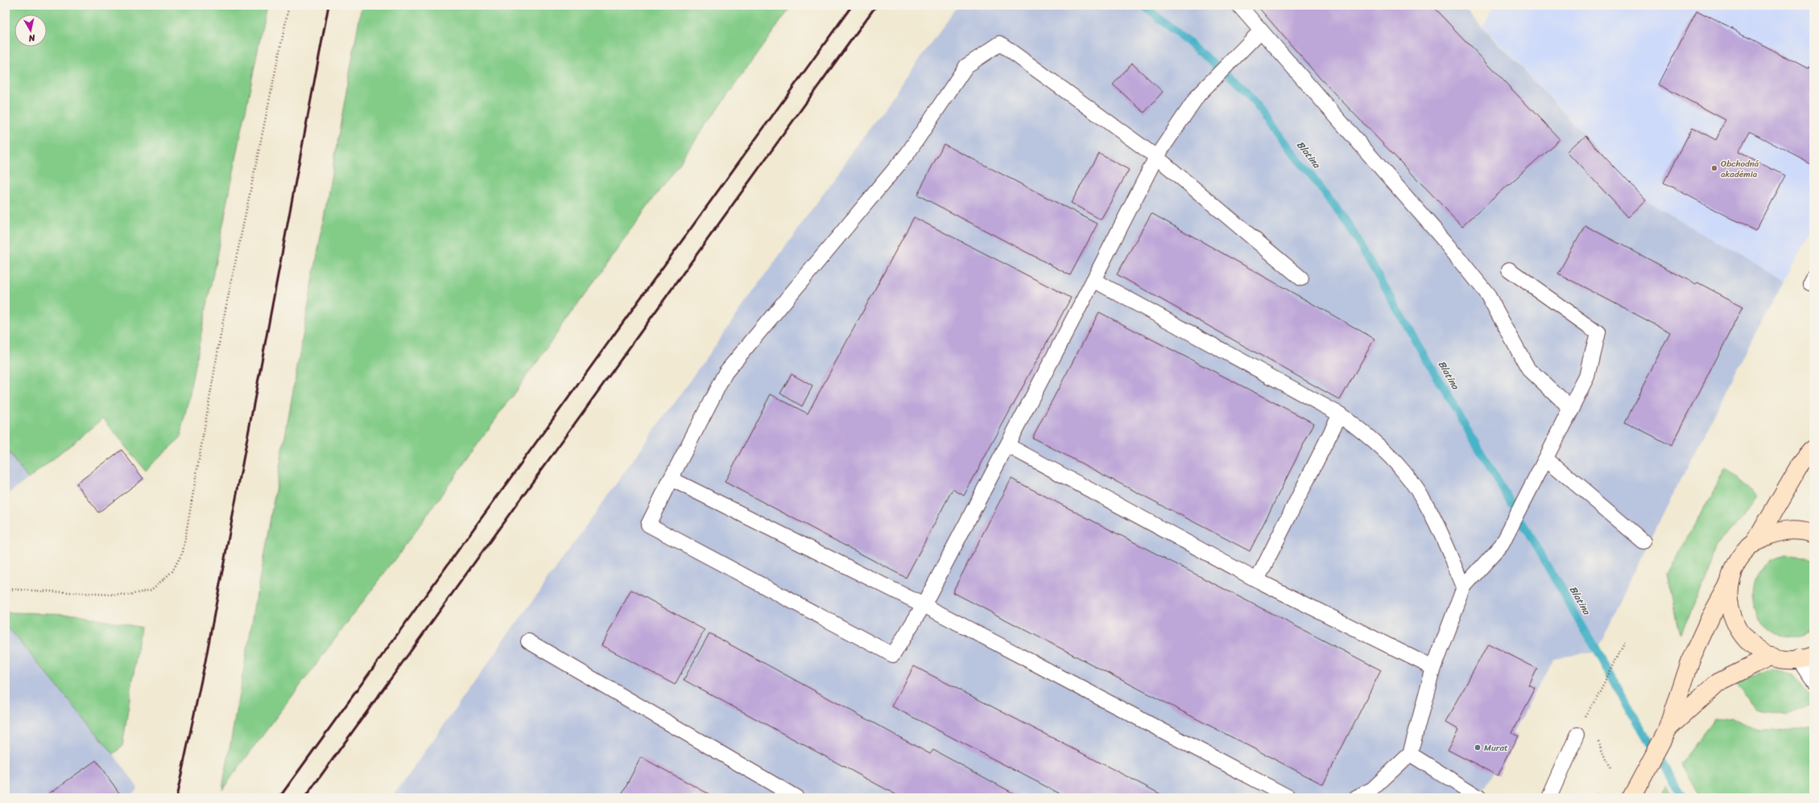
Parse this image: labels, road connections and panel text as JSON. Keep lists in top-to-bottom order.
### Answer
{
  "water": ["Blatina"],
  "places": ["Obchodná akadémia", "Murat"],
  "north": "bottom"
}
